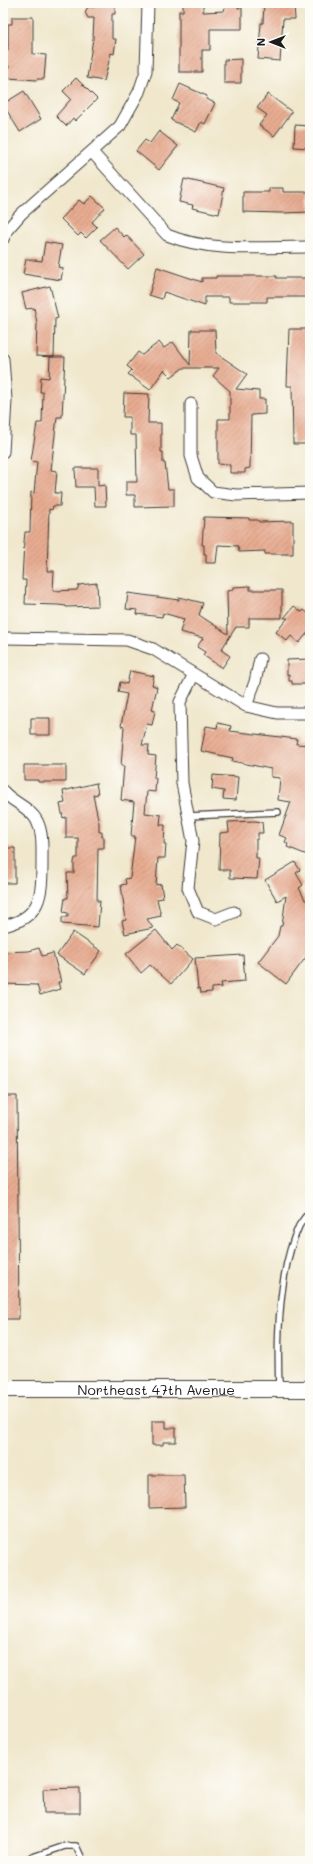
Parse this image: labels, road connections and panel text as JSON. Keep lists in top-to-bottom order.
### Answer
{
  "streets": {
    "street": ["Northeast 47th Avenue"]
  },
  "north": "left"
}
